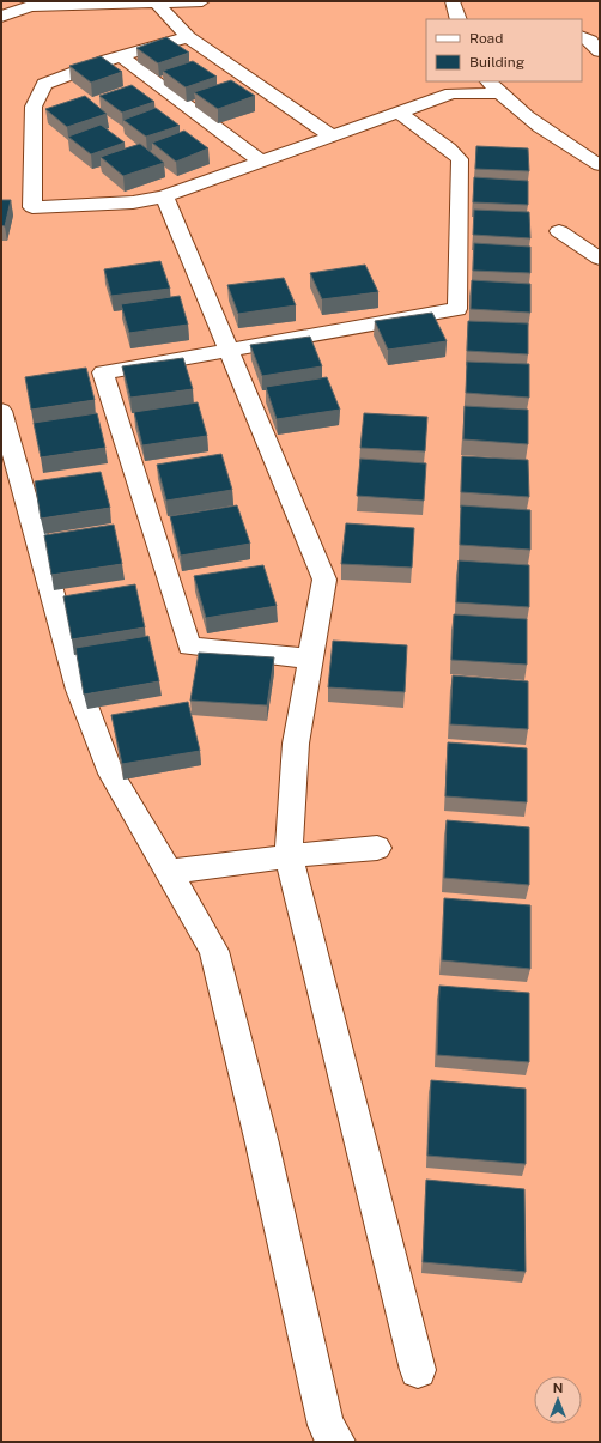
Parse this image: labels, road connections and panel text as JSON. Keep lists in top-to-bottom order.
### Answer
{
  "legend": ["Road", "Building"],
  "north": "top"
}
